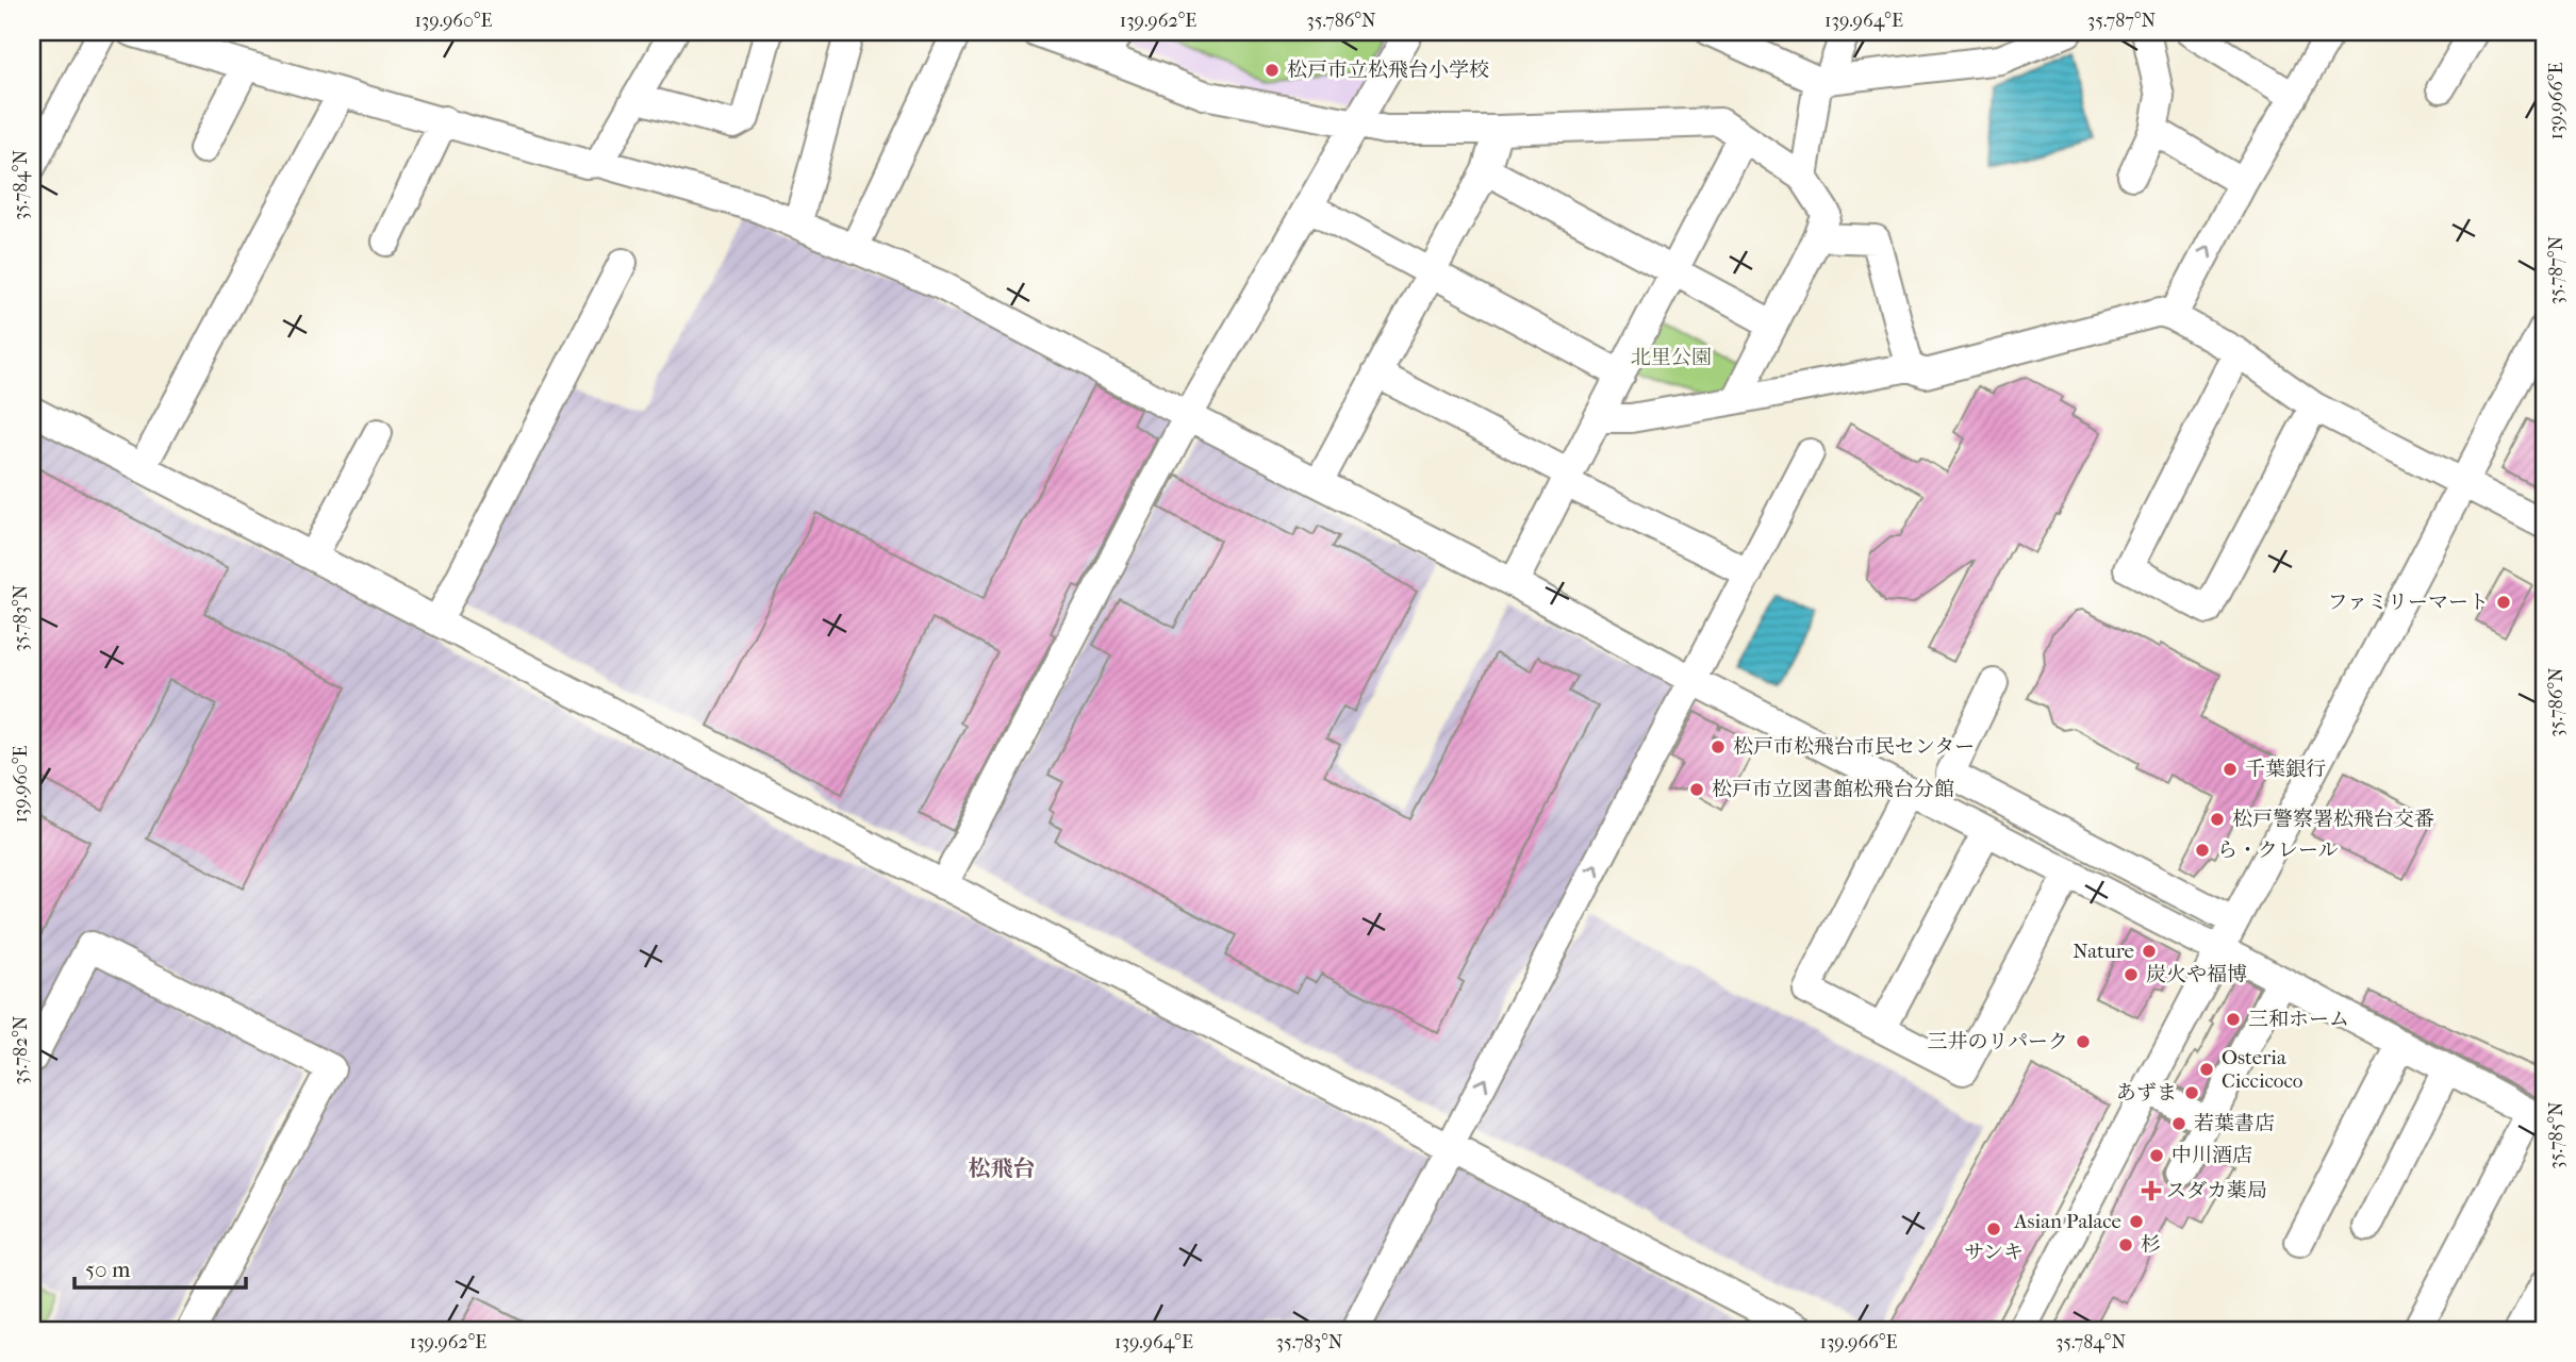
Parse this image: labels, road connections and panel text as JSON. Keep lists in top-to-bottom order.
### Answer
{
  "districts": ["松飛台"],
  "parks": ["北里公園"],
  "places": {
    "other": [
      "松戸市立松飛台小学校",
      "ファミリーマート",
      "松戸市松飛台市民センター",
      "千葉銀行",
      "松戸市立図書館松飛台分館",
      "松戸警察署松飛台交番",
      "ら・クレール",
      "Nature",
      "炭火や福博",
      "三和ホーム",
      "三井のリパーク",
      "Osteria Ciccicoco",
      "あずま",
      "若葉書店",
      "中川酒店",
      "Asian Palace",
      "サンキ",
      "杉"
    ],
    "health": ["スダカ薬局"]
  },
  "scale_bar": "50 m",
  "coordinates": [
    "139.960°E",
    "139.962°E",
    "35.786°N",
    "139.964°E",
    "35.787°N",
    "139.966°E",
    "35.784°N",
    "35.783°N",
    "35.782°N",
    "35.785°N"
  ]
}
